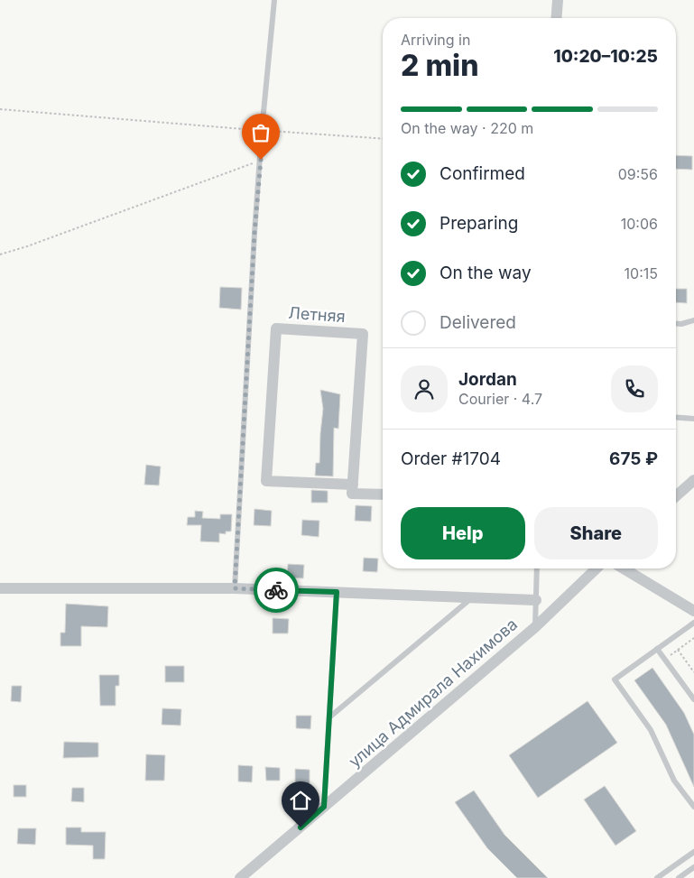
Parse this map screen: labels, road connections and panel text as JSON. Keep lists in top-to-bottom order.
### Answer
{
  "streets": {
    "street": ["Летняя", "улица Адмирала Нахимова"]
  },
  "page": {
    "heading": ["2 min", "Arriving in", "10:20–10:25"],
    "panel": [
      "Jordan",
      "Courier · 4.7",
      "Order #1704",
      "675 ₽"
    ],
    "bar": "On the way · 220 m",
    "list": [
      ["Confirmed", "09:56"],
      ["Preparing", "10:06"],
      ["On the way", "10:15"],
      "Delivered"
    ],
    "buttons": ["Help", "Share"]
  }
}
